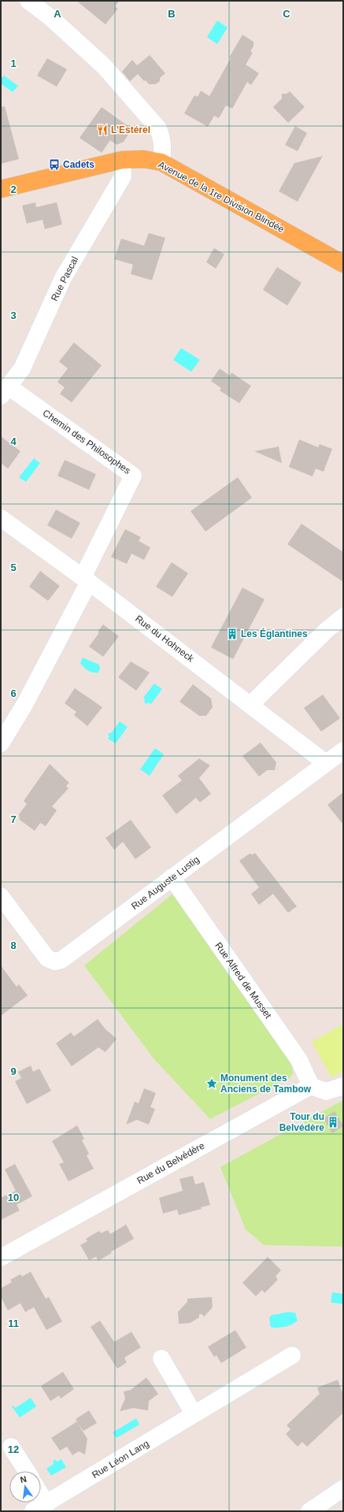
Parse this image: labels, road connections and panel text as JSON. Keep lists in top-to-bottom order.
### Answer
{
  "streets": {
    "main road": ["Avenue de la 1re Division Blindée"],
    "street": [
      "Rue Pascal",
      "Chemin des Philosophes",
      "Rue du Hohneck",
      "Rue Auguste Lustig",
      "Rue Alfred de Musset",
      "Rue du Belvédère",
      "Rue Léon Lang"
    ]
  },
  "crossings": [
    ["Avenue de la 1re Division Blindée", "Rue Pascal"],
    ["Rue Pascal", "Chemin des Philosophes"],
    ["Chemin des Philosophes", "Rue du Hohneck"],
    ["Rue du Hohneck", "Rue Auguste Lustig"],
    ["Rue Auguste Lustig", "Rue Alfred de Musset"],
    ["Rue Alfred de Musset", "Rue du Belvédère"]
  ],
  "places": {
    "restaurant": ["L’Estérel"],
    "bus stop": ["Cadets"],
    "building": ["Les Églantines", "Tour du Belvédère"],
    "place": ["Monument des Anciens de Tambow"]
  },
  "north": "top",
  "grid": {
    "columns": ["A", "B", "C"],
    "rows": [
      "1",
      "2",
      "3",
      "4",
      "5",
      "6",
      "7",
      "8",
      "9",
      "10",
      "11",
      "12"
    ]
  }
}
